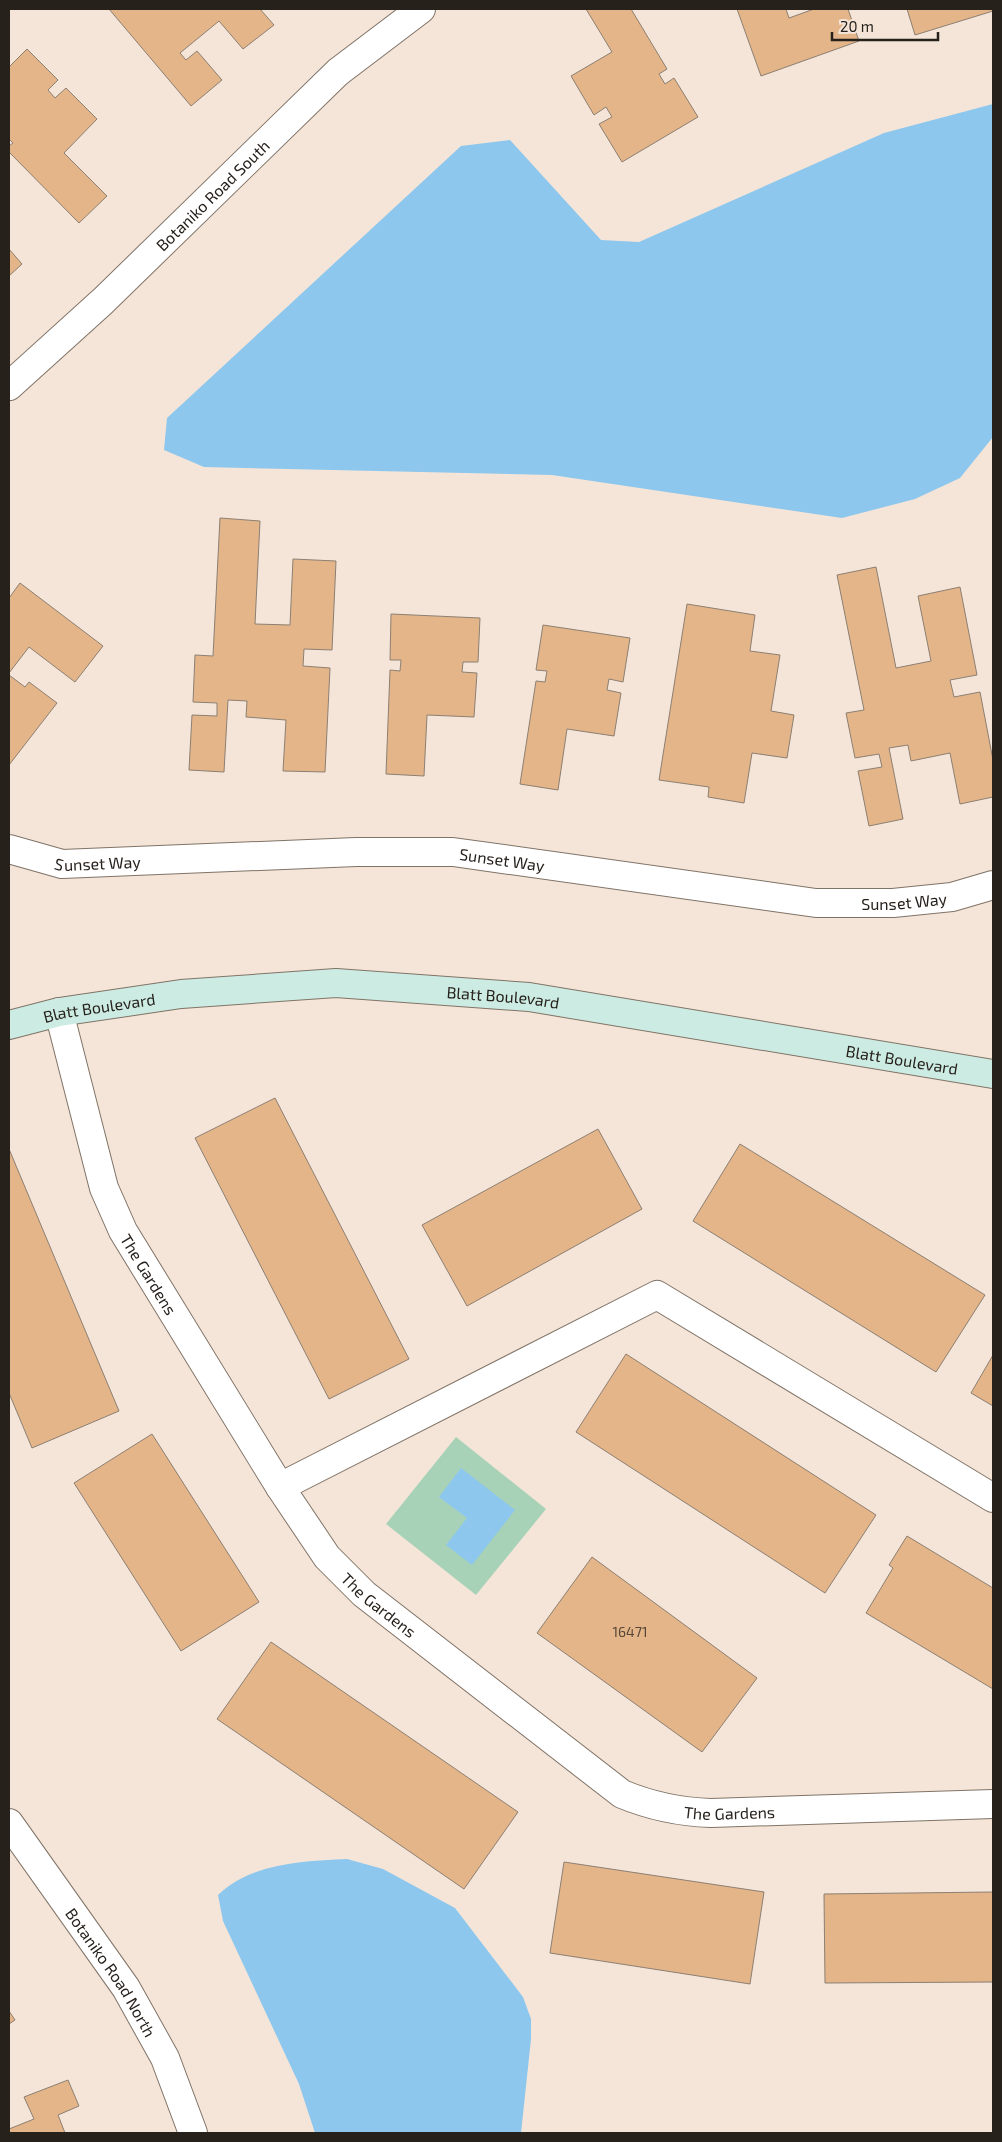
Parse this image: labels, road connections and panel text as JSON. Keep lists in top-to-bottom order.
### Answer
{
  "streets": {
    "street": [
      "Botaniko Road South",
      "Sunset Way",
      "Blatt Boulevard",
      "The Gardens",
      "Botaniko Road North"
    ]
  },
  "crossings": [
    ["Blatt Boulevard", "The Gardens"]
  ],
  "house_numbers": ["16471"],
  "scale_bar": "20 m"
}
